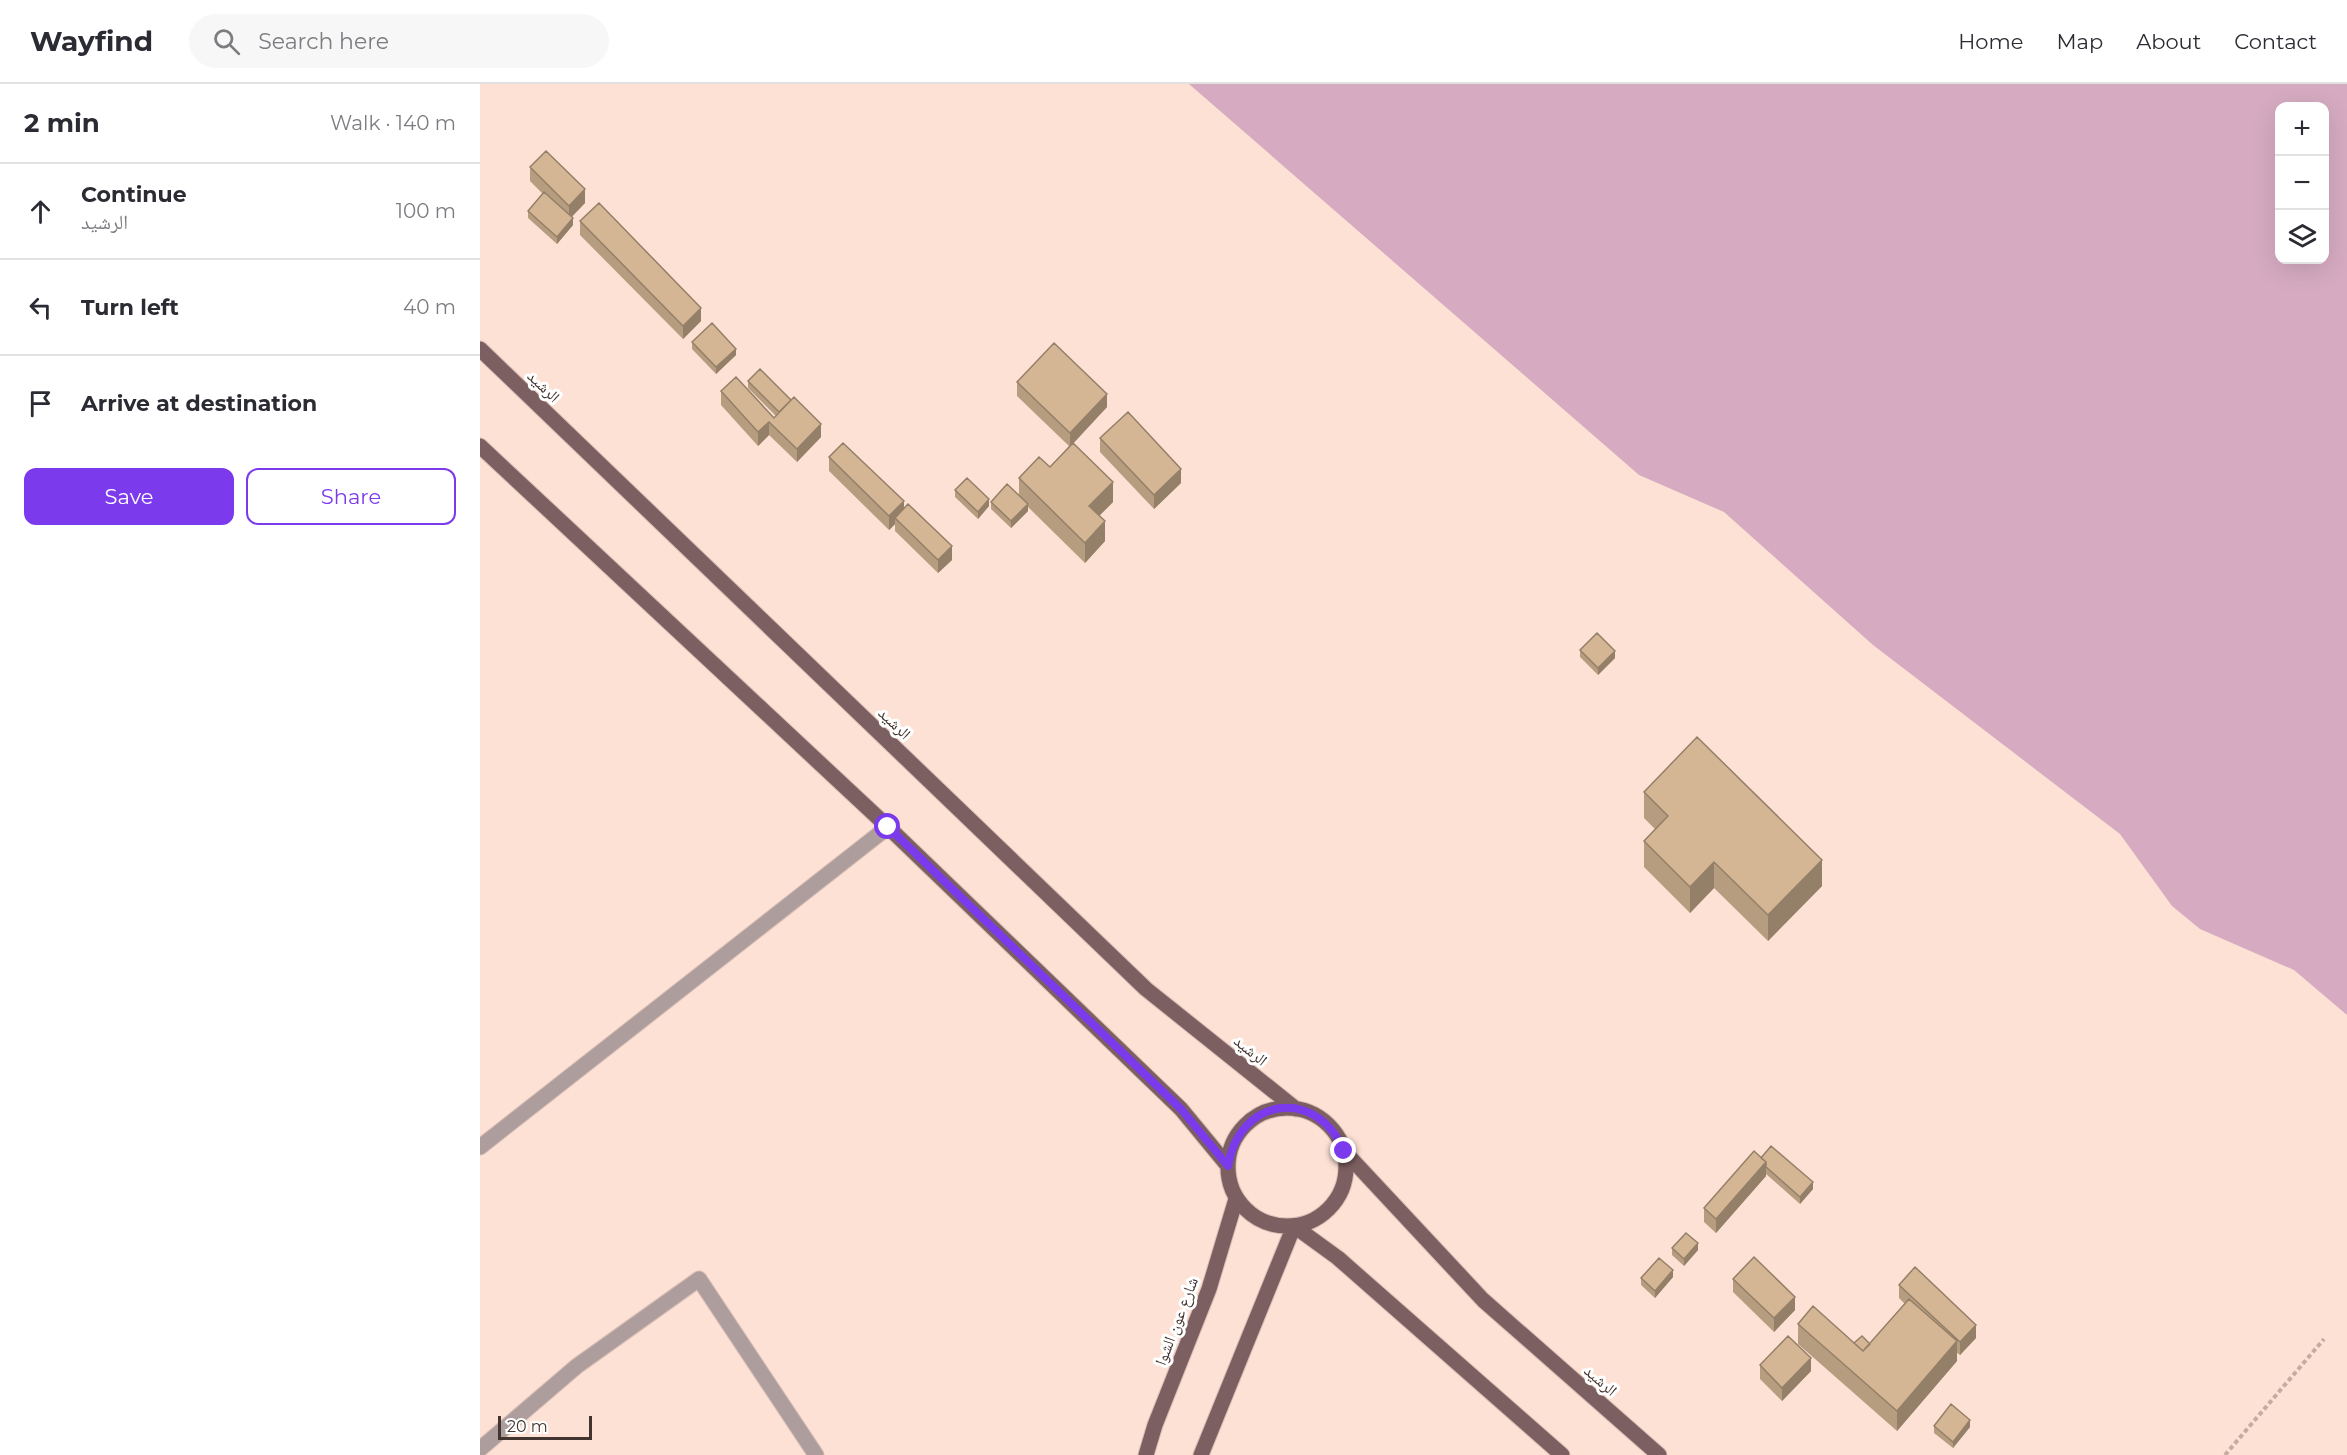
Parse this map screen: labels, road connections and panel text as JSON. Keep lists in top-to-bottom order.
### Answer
{
  "streets": {
    "main road": ["الرشيد", "شارع عون الشوا"]
  },
  "crossings": [
    ["الرشيد", "شارع عون الشوا"]
  ],
  "scale_bar": "20 m",
  "page": {
    "header": "Wayfind",
    "search": "Search here",
    "nav": [
      "Home",
      "Map",
      "About",
      "Contact"
    ],
    "heading": ["2 min", "Walk · 140 m"],
    "map_buttons": ["+", "−"],
    "list": [
      ["Continue", "الرشيد", "100 m"],
      ["Turn left", "40 m"],
      "Arrive at destination"
    ],
    "buttons": ["Save", "Share"],
    "scale": "20 m"
  }
}
